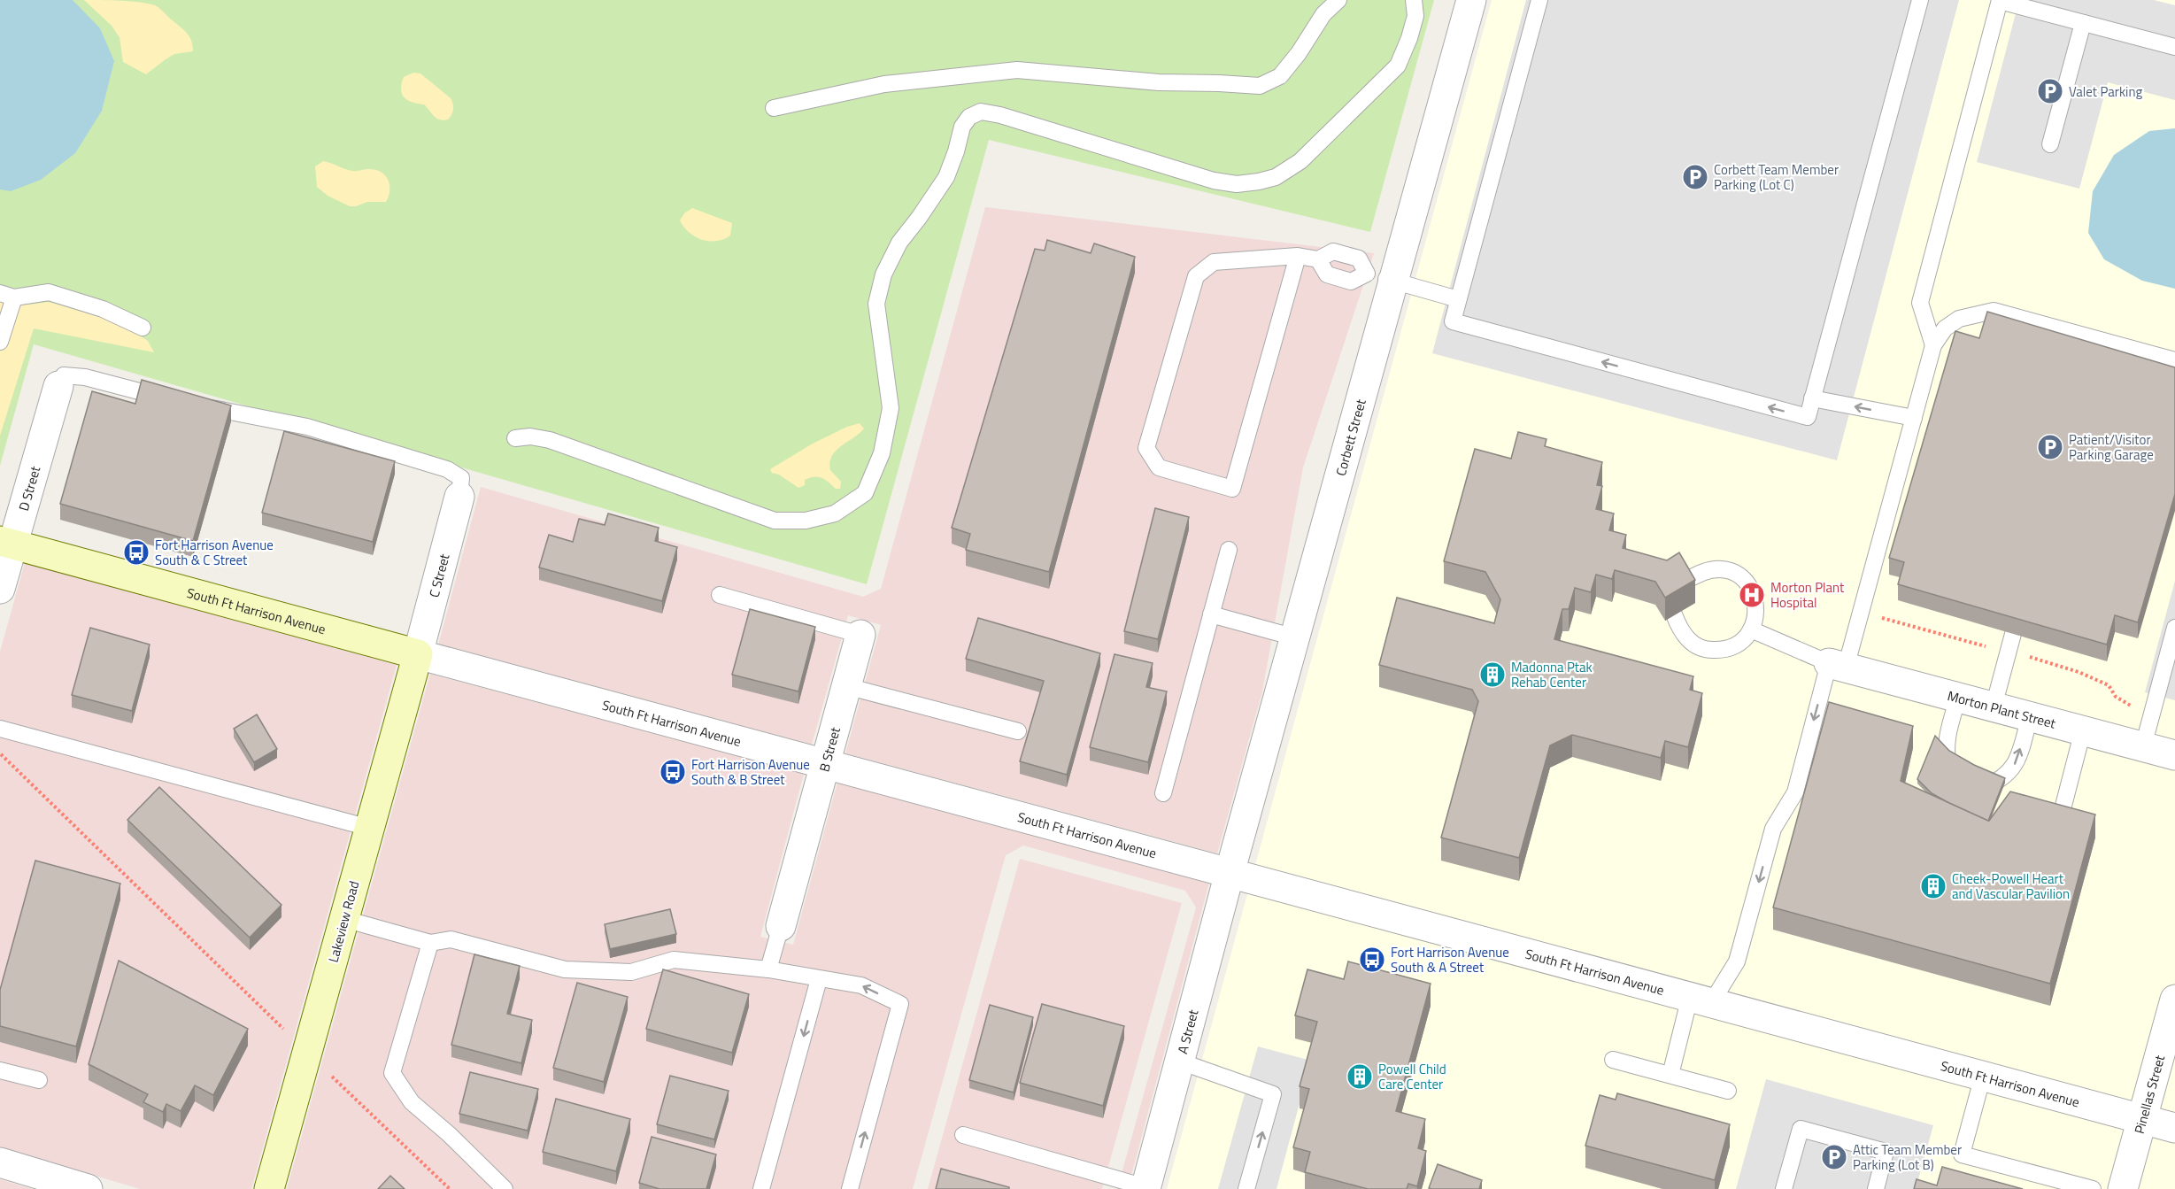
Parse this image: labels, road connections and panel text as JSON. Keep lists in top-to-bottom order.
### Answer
{
  "streets": {
    "main road": ["South Ft Harrison Avenue", "Lakeview Road"],
    "street": [
      "Corbett Street",
      "D Street",
      "C Street",
      "Morton Plant Street",
      "B Street",
      "A Street",
      "Pinellas Street"
    ]
  },
  "crossings": [
    ["Corbett Street", "South Ft Harrison Avenue"],
    ["Corbett Street", "A Street"],
    ["D Street", "South Ft Harrison Avenue"],
    ["C Street", "South Ft Harrison Avenue"],
    ["C Street", "Lakeview Road"],
    ["South Ft Harrison Avenue", "B Street"],
    ["South Ft Harrison Avenue", "Lakeview Road"],
    ["South Ft Harrison Avenue", "A Street"],
    ["South Ft Harrison Avenue", "Pinellas Street"]
  ],
  "places": {
    "parking": [
      "Valet Parking",
      "Corbett Team Member Parking (Lot C)",
      "Patient/Visitor Parking Garage",
      "Attic Team Member Parking (Lot B)"
    ],
    "bus stop": ["Fort Harrison Avenue South & C Street", "Fort Harrison Avenue South & B Street", "Fort Harrison Avenue South & A Street"],
    "hospital": ["Morton Plant Hospital"],
    "building": ["Madonna Ptak Rehab Center", "Cheek-Powell Heart and Vascular Pavilion", "Powell Child Care Center"]
  }
}
